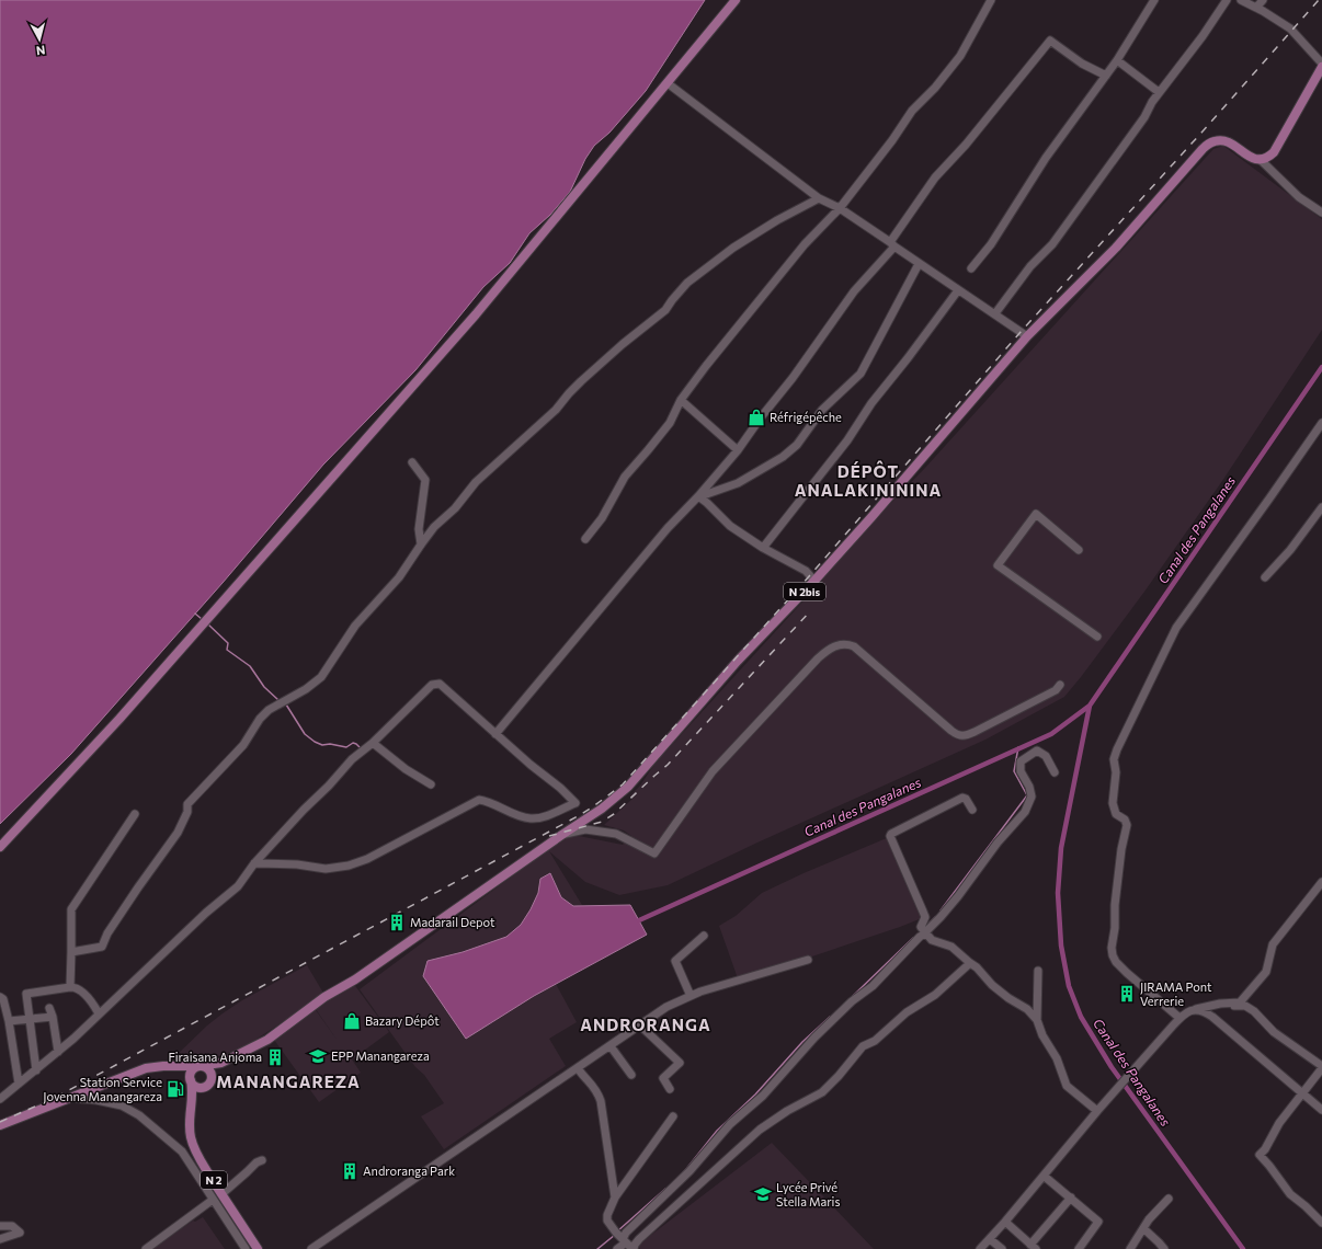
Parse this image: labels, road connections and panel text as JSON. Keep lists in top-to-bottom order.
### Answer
{
  "streets": {
    "main road": ["N 2bis", "N 2"]
  },
  "districts": ["DÉPÔT ANALAKINININA", "ANDRORANGA", "MANANGAREZA"],
  "water": ["Canal des Pangalanes"],
  "places": {
    "shop": ["Réfrigépêche", "Bazary Dépôt"],
    "building": [
      "Madarail Depot",
      "JIRAMA Pont Verrerie",
      "Firaisana Anjoma",
      "Androranga Park"
    ],
    "school or university": ["EPP Manangareza", "Lycée Privé Stella Maris"],
    "fuel station": ["Station Service Jovenna Manangareza"]
  },
  "north": "bottom"
}
